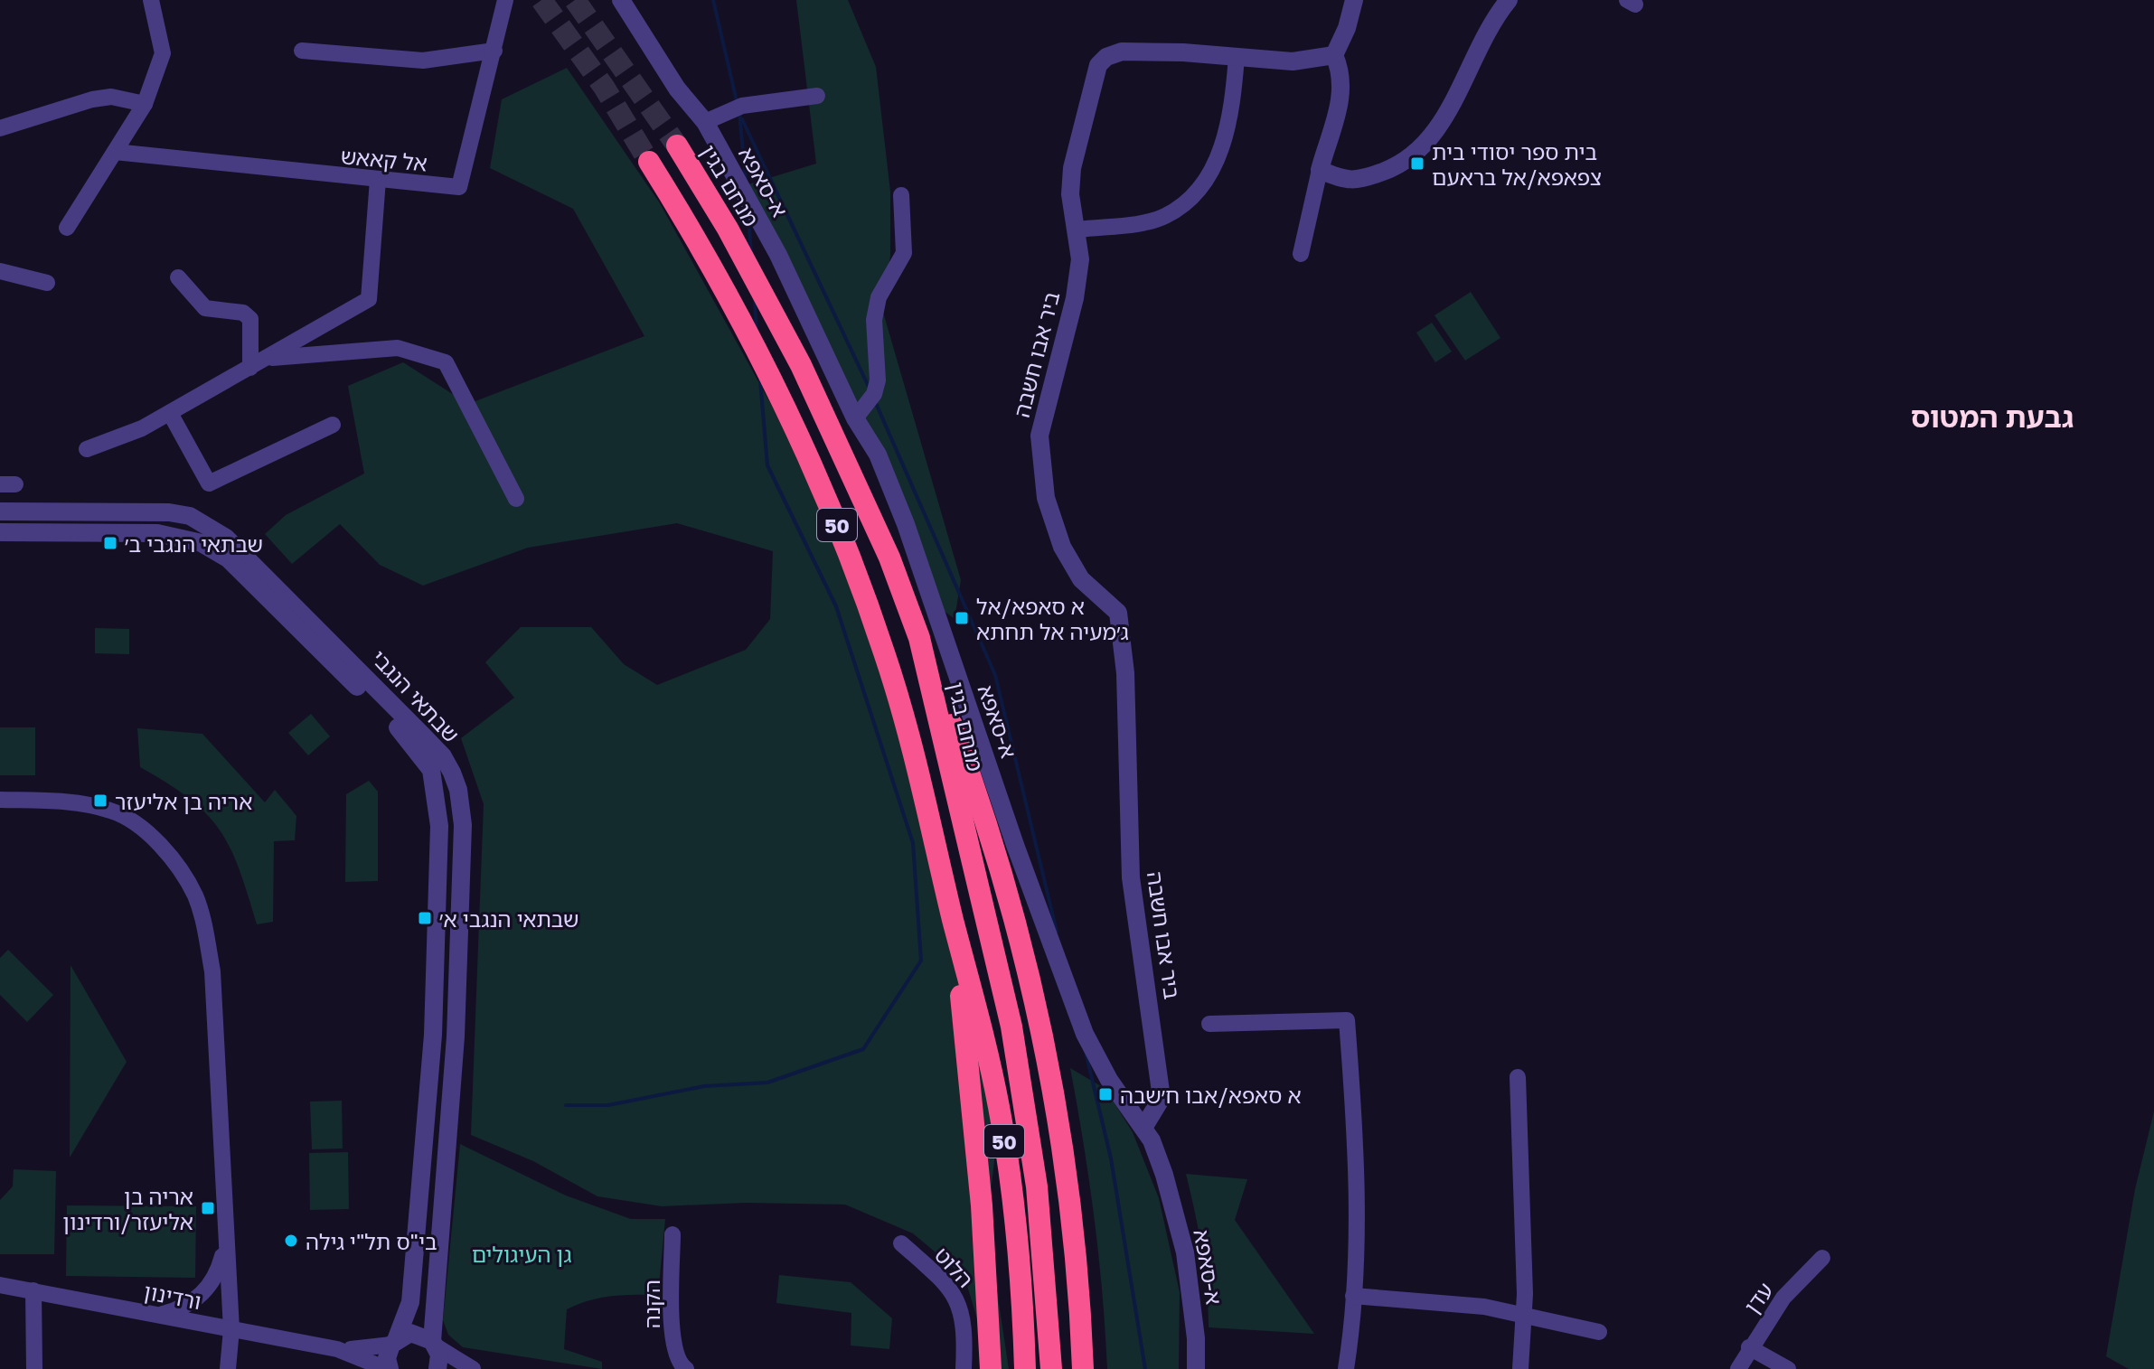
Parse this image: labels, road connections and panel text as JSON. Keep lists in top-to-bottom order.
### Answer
{
  "streets": {
    "highway": ["מנחם בגין", "50"],
    "street": [
      "אל קאאש",
      "א-סאפא",
      "ביר אבו חשבה",
      "שבתאי הנגבי",
      "הלוט",
      "ורדינון",
      "עדן",
      "הקנה"
    ]
  },
  "crossings": [
    ["א-סאפא", "ביר אבו חשבה"],
    ["שבתאי הנגבי", "ורדינון"]
  ],
  "districts": ["גבעת המטוס"],
  "parks": ["גן העיגולים"],
  "places": {
    "transit": [
      "בית ספר יסודי בית צפאפא/אל בראעם",
      "שבתאי הנגבי ב׳",
      "א סאפא/אל ג׳מעיה אל תחתא",
      "אריה בן אליעזר",
      "שבתאי הנגבי א׳",
      "א סאפא/אבו ח׳שבה",
      "אריה בן אליעזר/ורדינון"
    ],
    "other": ["בי\"ס תל\"י גילה"]
  }
}
